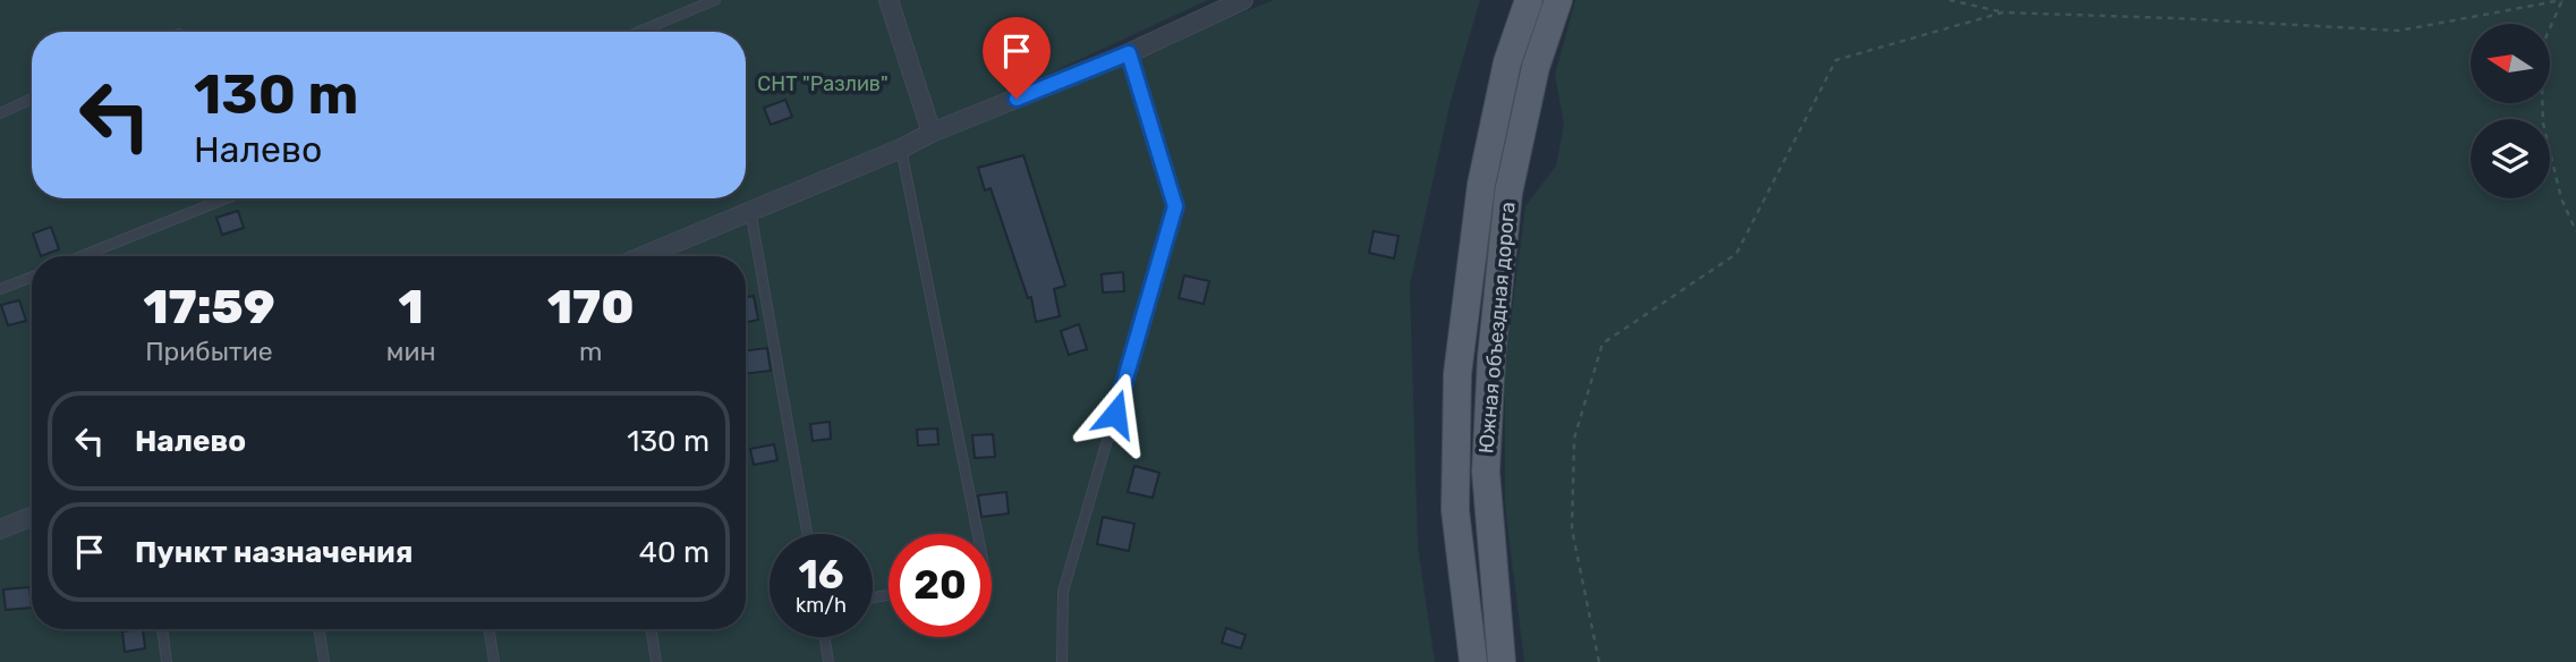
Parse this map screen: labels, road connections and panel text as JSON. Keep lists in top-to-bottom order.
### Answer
{
  "streets": {
    "main road": ["Южная объездная дорога"]
  },
  "parks": ["СНТ \"Разлив\""],
  "north": "left",
  "page": {
    "turn": ["130 m", "Налево"],
    "eta": [
      "17:59",
      "Прибытие",
      "1",
      "мин",
      "170",
      "m"
    ],
    "list": [
      {
        "name": "Налево",
        "value": "130 m"
      },
      {
        "name": "Пункт назначения",
        "value": "40 m"
      }
    ],
    "speed": "16 km/h",
    "limit": "20"
  }
}
